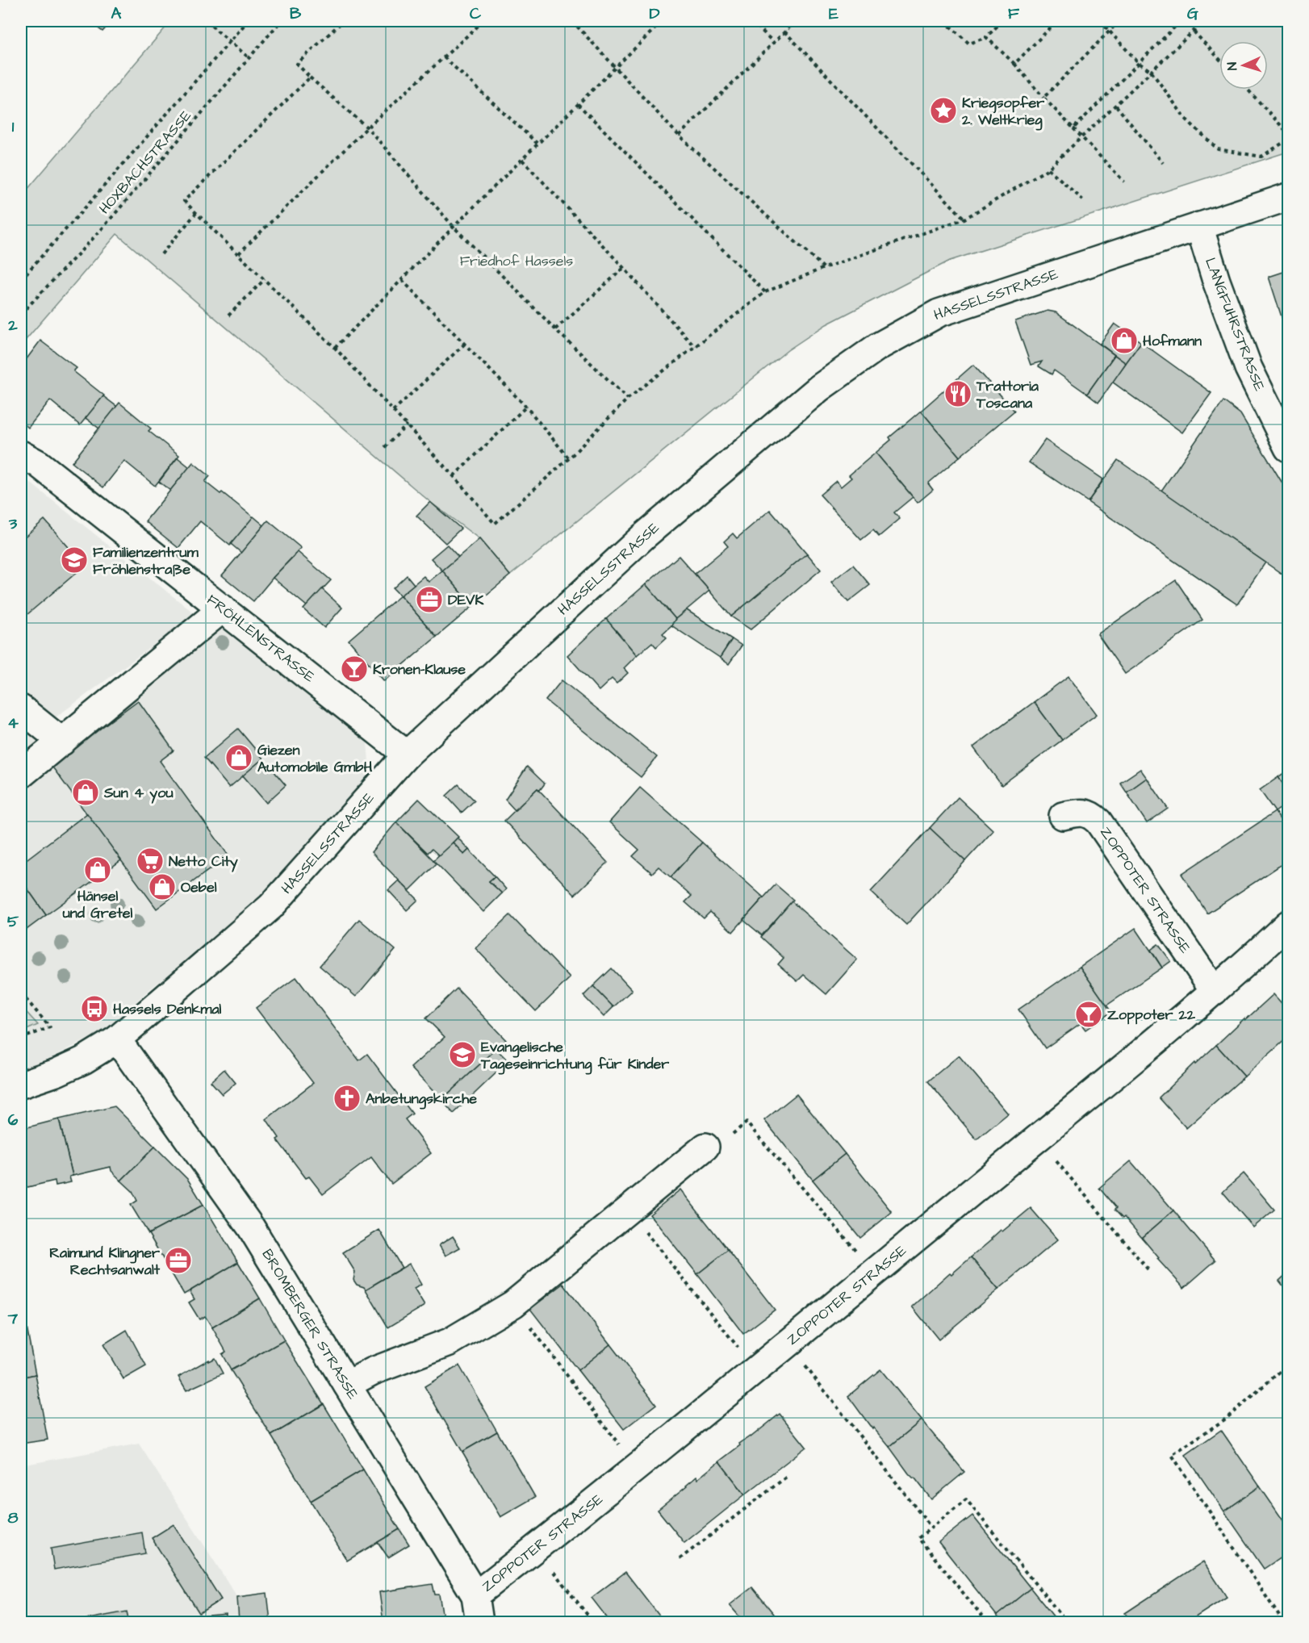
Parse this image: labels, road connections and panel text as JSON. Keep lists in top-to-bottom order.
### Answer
{
  "streets": {
    "street": [
      "HASSELSSTRASSE",
      "LANGFUHRSTRASSE",
      "FRÖHLENSTRASSE",
      "ZOPPOTER STRASSE",
      "BROMBERGER STRASSE"
    ],
    "path": ["HOXBACHSTRASSE"]
  },
  "crossings": [
    ["HASSELSSTRASSE", "LANGFUHRSTRASSE"],
    ["HASSELSSTRASSE", "FRÖHLENSTRASSE"],
    ["HASSELSSTRASSE", "BROMBERGER STRASSE"],
    ["ZOPPOTER STRASSE", "BROMBERGER STRASSE"]
  ],
  "parks": ["Friedhof Hassels"],
  "places": {
    "place": ["Kriegsopfer 2. Weltkrieg"],
    "shop": [
      "Hofmann",
      "Giezen Automobile GmbH",
      "Sun 4 you",
      "Hänsel und Gretel",
      "Oebel"
    ],
    "restaurant": ["Trattoria Toscana"],
    "school or university": ["Familienzentrum Fröhlenstraße", "Evangelische Tageseinrichtung für Kinder"],
    "office": ["DEVK", "Raimund Klingner Rechtsanwalt"],
    "bar": ["Kronen-Klause", "Zoppoter 22"],
    "supermarket": ["Netto City"],
    "bus stop": ["Hassels Denkmal"],
    "church": ["Anbetungskirche"]
  },
  "north": "left",
  "grid": {
    "columns": [
      "A",
      "B",
      "C",
      "D",
      "E",
      "F",
      "G"
    ],
    "rows": [
      "1",
      "2",
      "3",
      "4",
      "5",
      "6",
      "7",
      "8"
    ]
  }
}
